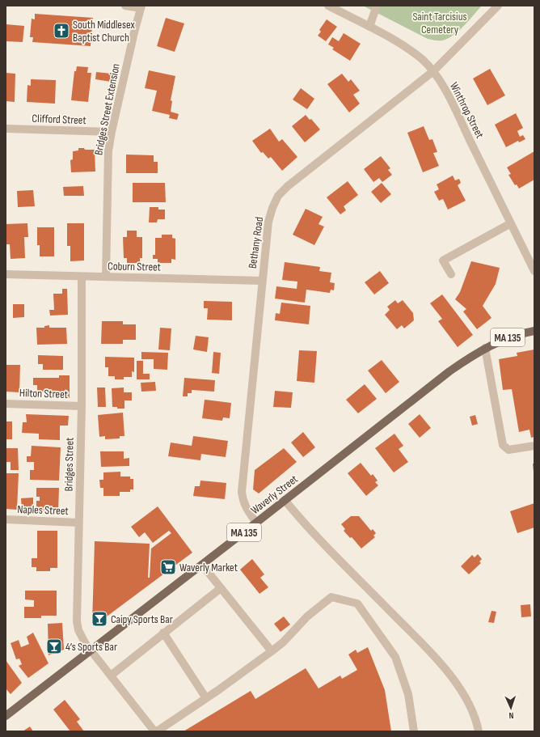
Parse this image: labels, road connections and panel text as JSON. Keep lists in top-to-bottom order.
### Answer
{
  "streets": {
    "main road": ["MA 135", "Waverly Street"],
    "street": [
      "Bridges Street Extension",
      "Winthrop Street",
      "Clifford Street",
      "Bethany Road",
      "Coburn Street",
      "Hilton Street",
      "Bridges Street",
      "Naples Street"
    ]
  },
  "crossings": [
    ["Bridges Street Extension", "Clifford Street"],
    ["Bridges Street Extension", "Coburn Street"],
    ["Winthrop Street", "Bethany Road"],
    ["Bethany Road", "Coburn Street"],
    ["Bethany Road", "Waverly Street"],
    ["Coburn Street", "Bridges Street"],
    ["Hilton Street", "Bridges Street"],
    ["Bridges Street", "Waverly Street"],
    ["Bridges Street", "Naples Street"]
  ],
  "parks": ["Saint Tarcisius Cemetery"],
  "places": {
    "church": ["South Middlesex Baptist Church"],
    "supermarket": ["Waverly Market"],
    "bar": ["Caipy Sports Bar", "4’s Sports Bar"]
  },
  "north": "bottom"
}
